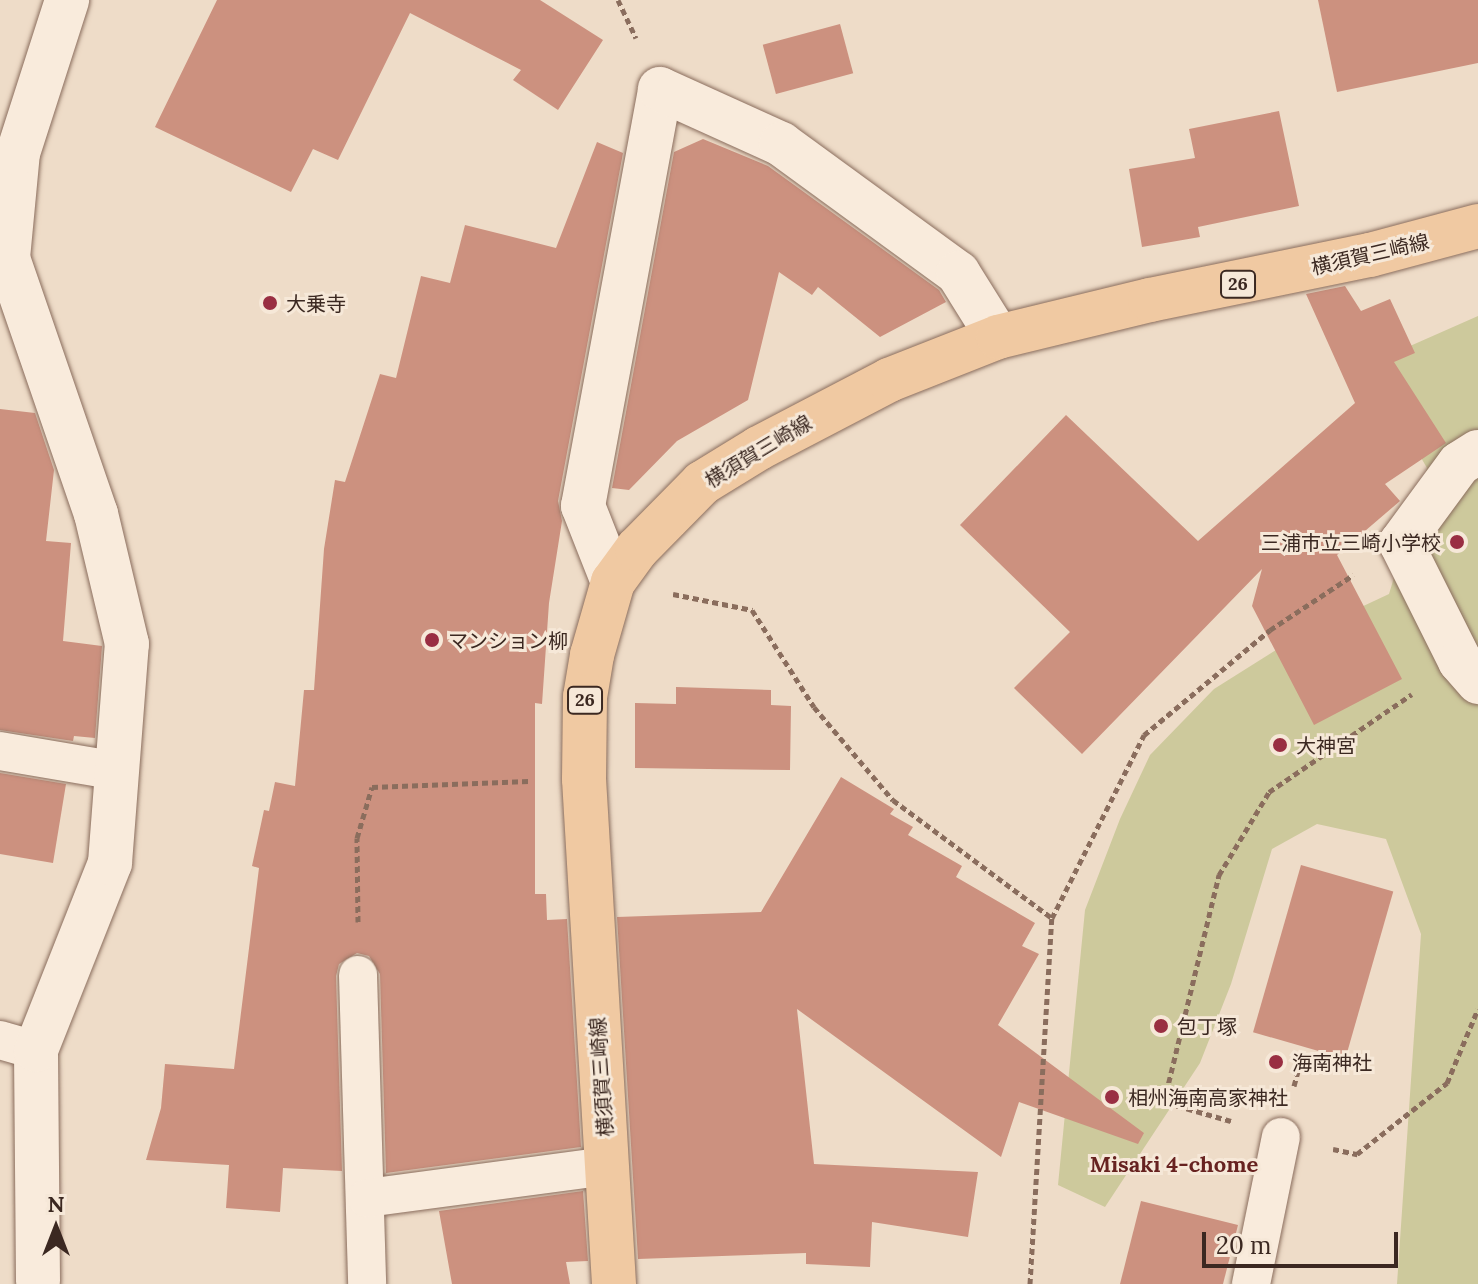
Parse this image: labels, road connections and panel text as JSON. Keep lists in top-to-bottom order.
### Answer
{
  "streets": {
    "main road": ["横須賀三崎線", "26"]
  },
  "districts": ["Misaki 4-chome"],
  "places": [
    "大乗寺",
    "三浦市立三崎小学校",
    "マンション柳",
    "大神宮",
    "包丁塚",
    "海南神社",
    "相州海南高家神社"
  ],
  "scale_bar": "20 m",
  "north": "top"
}
